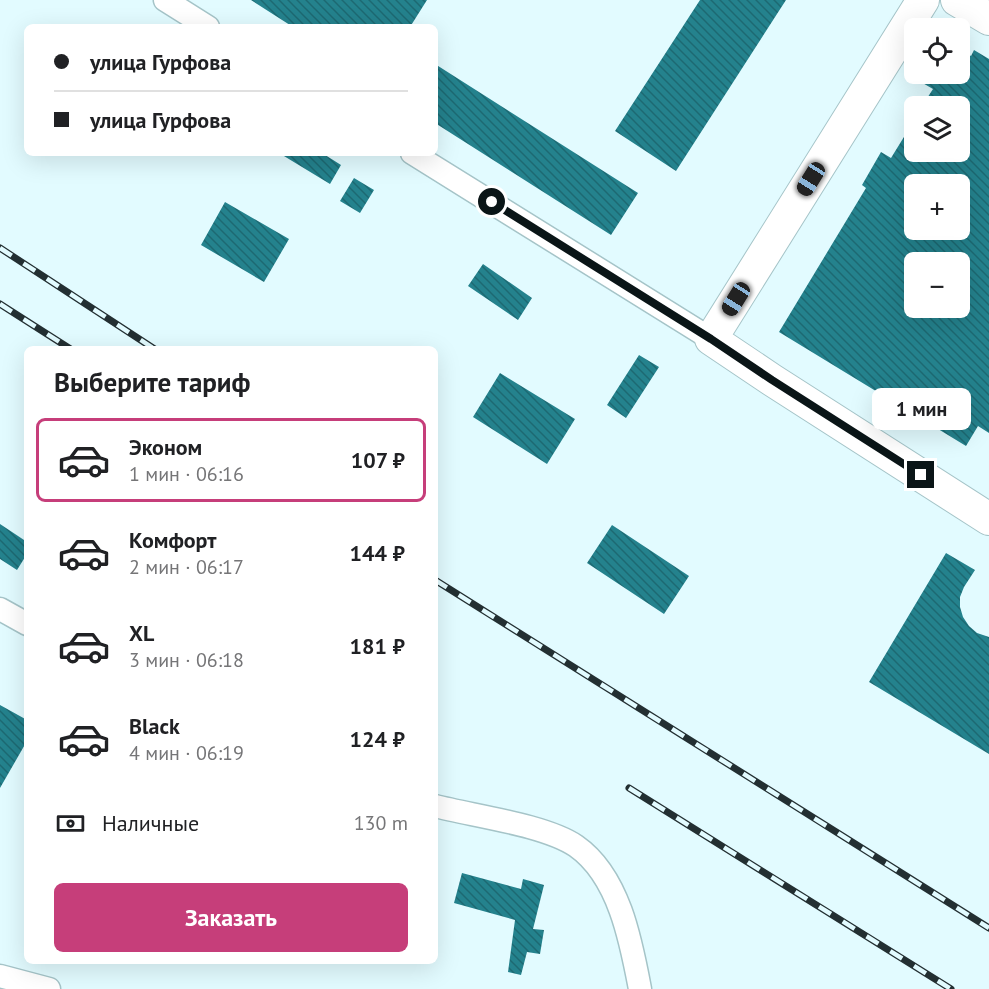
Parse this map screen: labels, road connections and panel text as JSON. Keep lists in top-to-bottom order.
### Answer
{
  "page": {
    "map_buttons": ["+", "−"],
    "banner": ["улица Гурфова", "улица Гурфова"],
    "heading": "Выберите тариф",
    "bubble": "1 мин",
    "list": [
      {
        "name": "Эконом",
        "note": "1 мин · 06:16",
        "value": "107 ₽"
      },
      {
        "name": "Комфорт",
        "note": "2 мин · 06:17",
        "value": "144 ₽"
      },
      {
        "name": "XL",
        "note": "3 мин · 06:18",
        "value": "181 ₽"
      },
      {
        "name": "Black",
        "note": "4 мин · 06:19",
        "value": "124 ₽"
      }
    ],
    "pay": ["Наличные", "130 m"],
    "buttons": "Заказать"
  }
}
